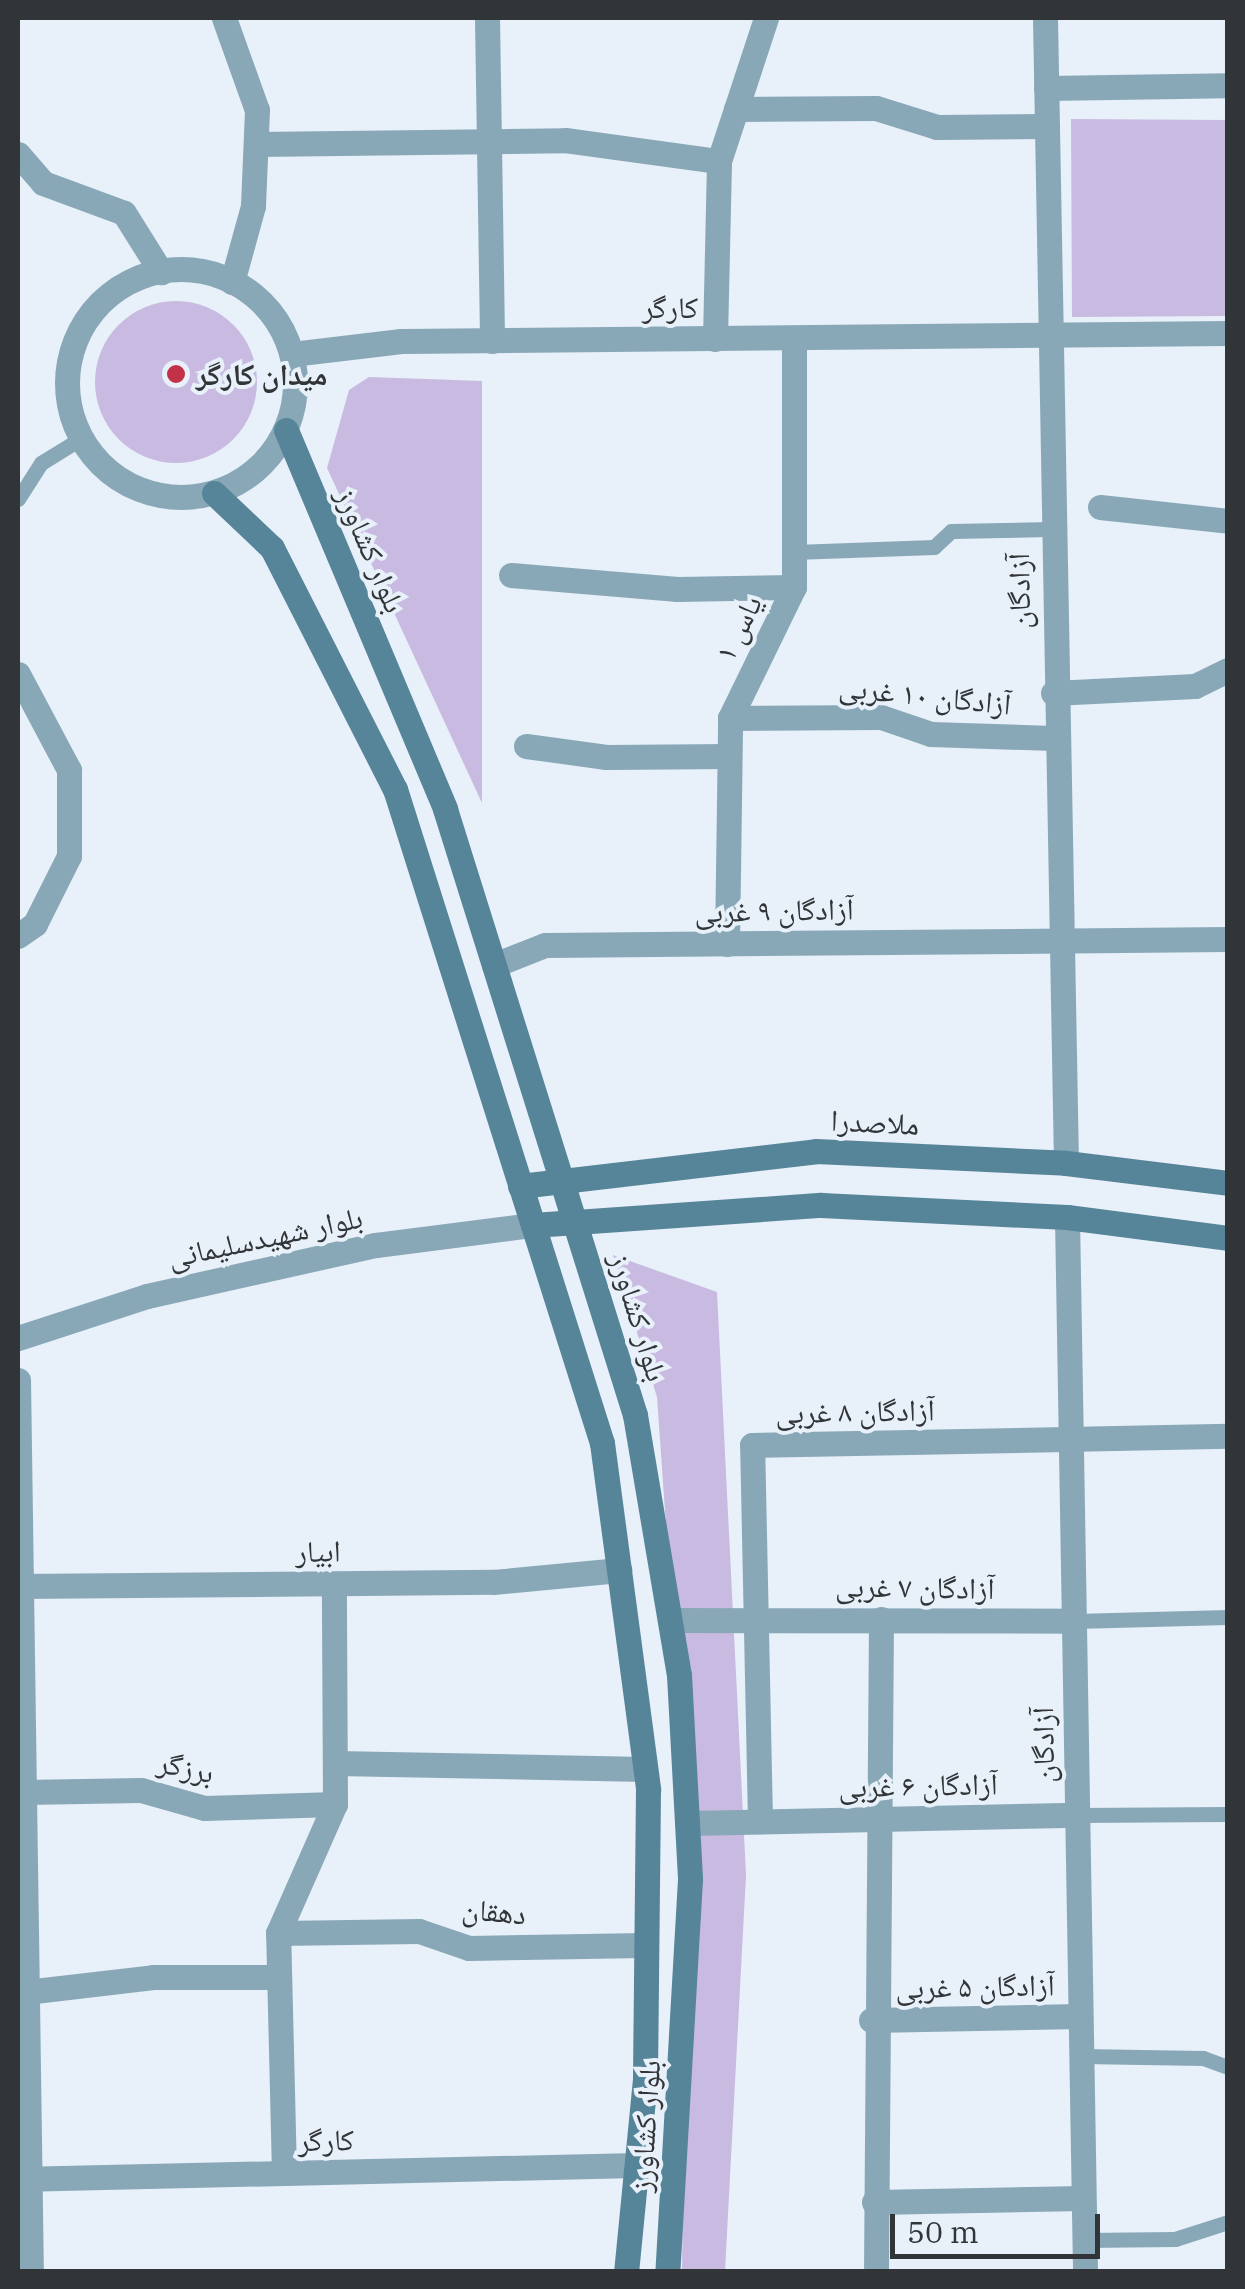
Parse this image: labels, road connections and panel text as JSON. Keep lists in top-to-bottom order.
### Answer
{
  "streets": {
    "main road": ["بلوار کشاورز", "ملاصدرا"],
    "street": [
      "کارگر",
      "آزادگان",
      "یاس ۱",
      "آزادگان ۱۰ غربی",
      "آزادگان ۹ غربی",
      "بلوار شهیدسلیمانی",
      "آزادگان ۸ غربی",
      "ابیار",
      "آزادگان ۷ غربی",
      "برزگر",
      "آزادگان ۶ غربی",
      "دهقان",
      "آزادگان ۵ غربی"
    ]
  },
  "crossings": [
    ["کارگر", "بلوار کشاورز"],
    ["کارگر", "آزادگان"],
    ["کارگر", "یاس ۱"],
    ["بلوار کشاورز", "آزادگان ۹ غربی"],
    ["بلوار کشاورز", "ملاصدرا"],
    ["بلوار کشاورز", "بلوار شهیدسلیمانی"],
    ["بلوار کشاورز", "ابیار"],
    ["بلوار کشاورز", "آزادگان ۷ غربی"],
    ["بلوار کشاورز", "آزادگان ۶ غربی"],
    ["بلوار کشاورز", "دهقان"],
    ["آزادگان", "آزادگان ۱۰ غربی"],
    ["آزادگان", "آزادگان ۹ غربی"],
    ["آزادگان", "ملاصدرا"],
    ["آزادگان", "آزادگان ۸ غربی"],
    ["آزادگان", "آزادگان ۷ غربی"],
    ["آزادگان", "آزادگان ۶ غربی"],
    ["آزادگان", "آزادگان ۵ غربی"],
    ["یاس ۱", "آزادگان ۱۰ غربی"],
    ["یاس ۱", "آزادگان ۹ غربی"],
    ["آزادگان ۸ غربی", "آزادگان ۷ غربی"]
  ],
  "places": ["میدان کارگر"],
  "scale_bar": "50 m"
}
